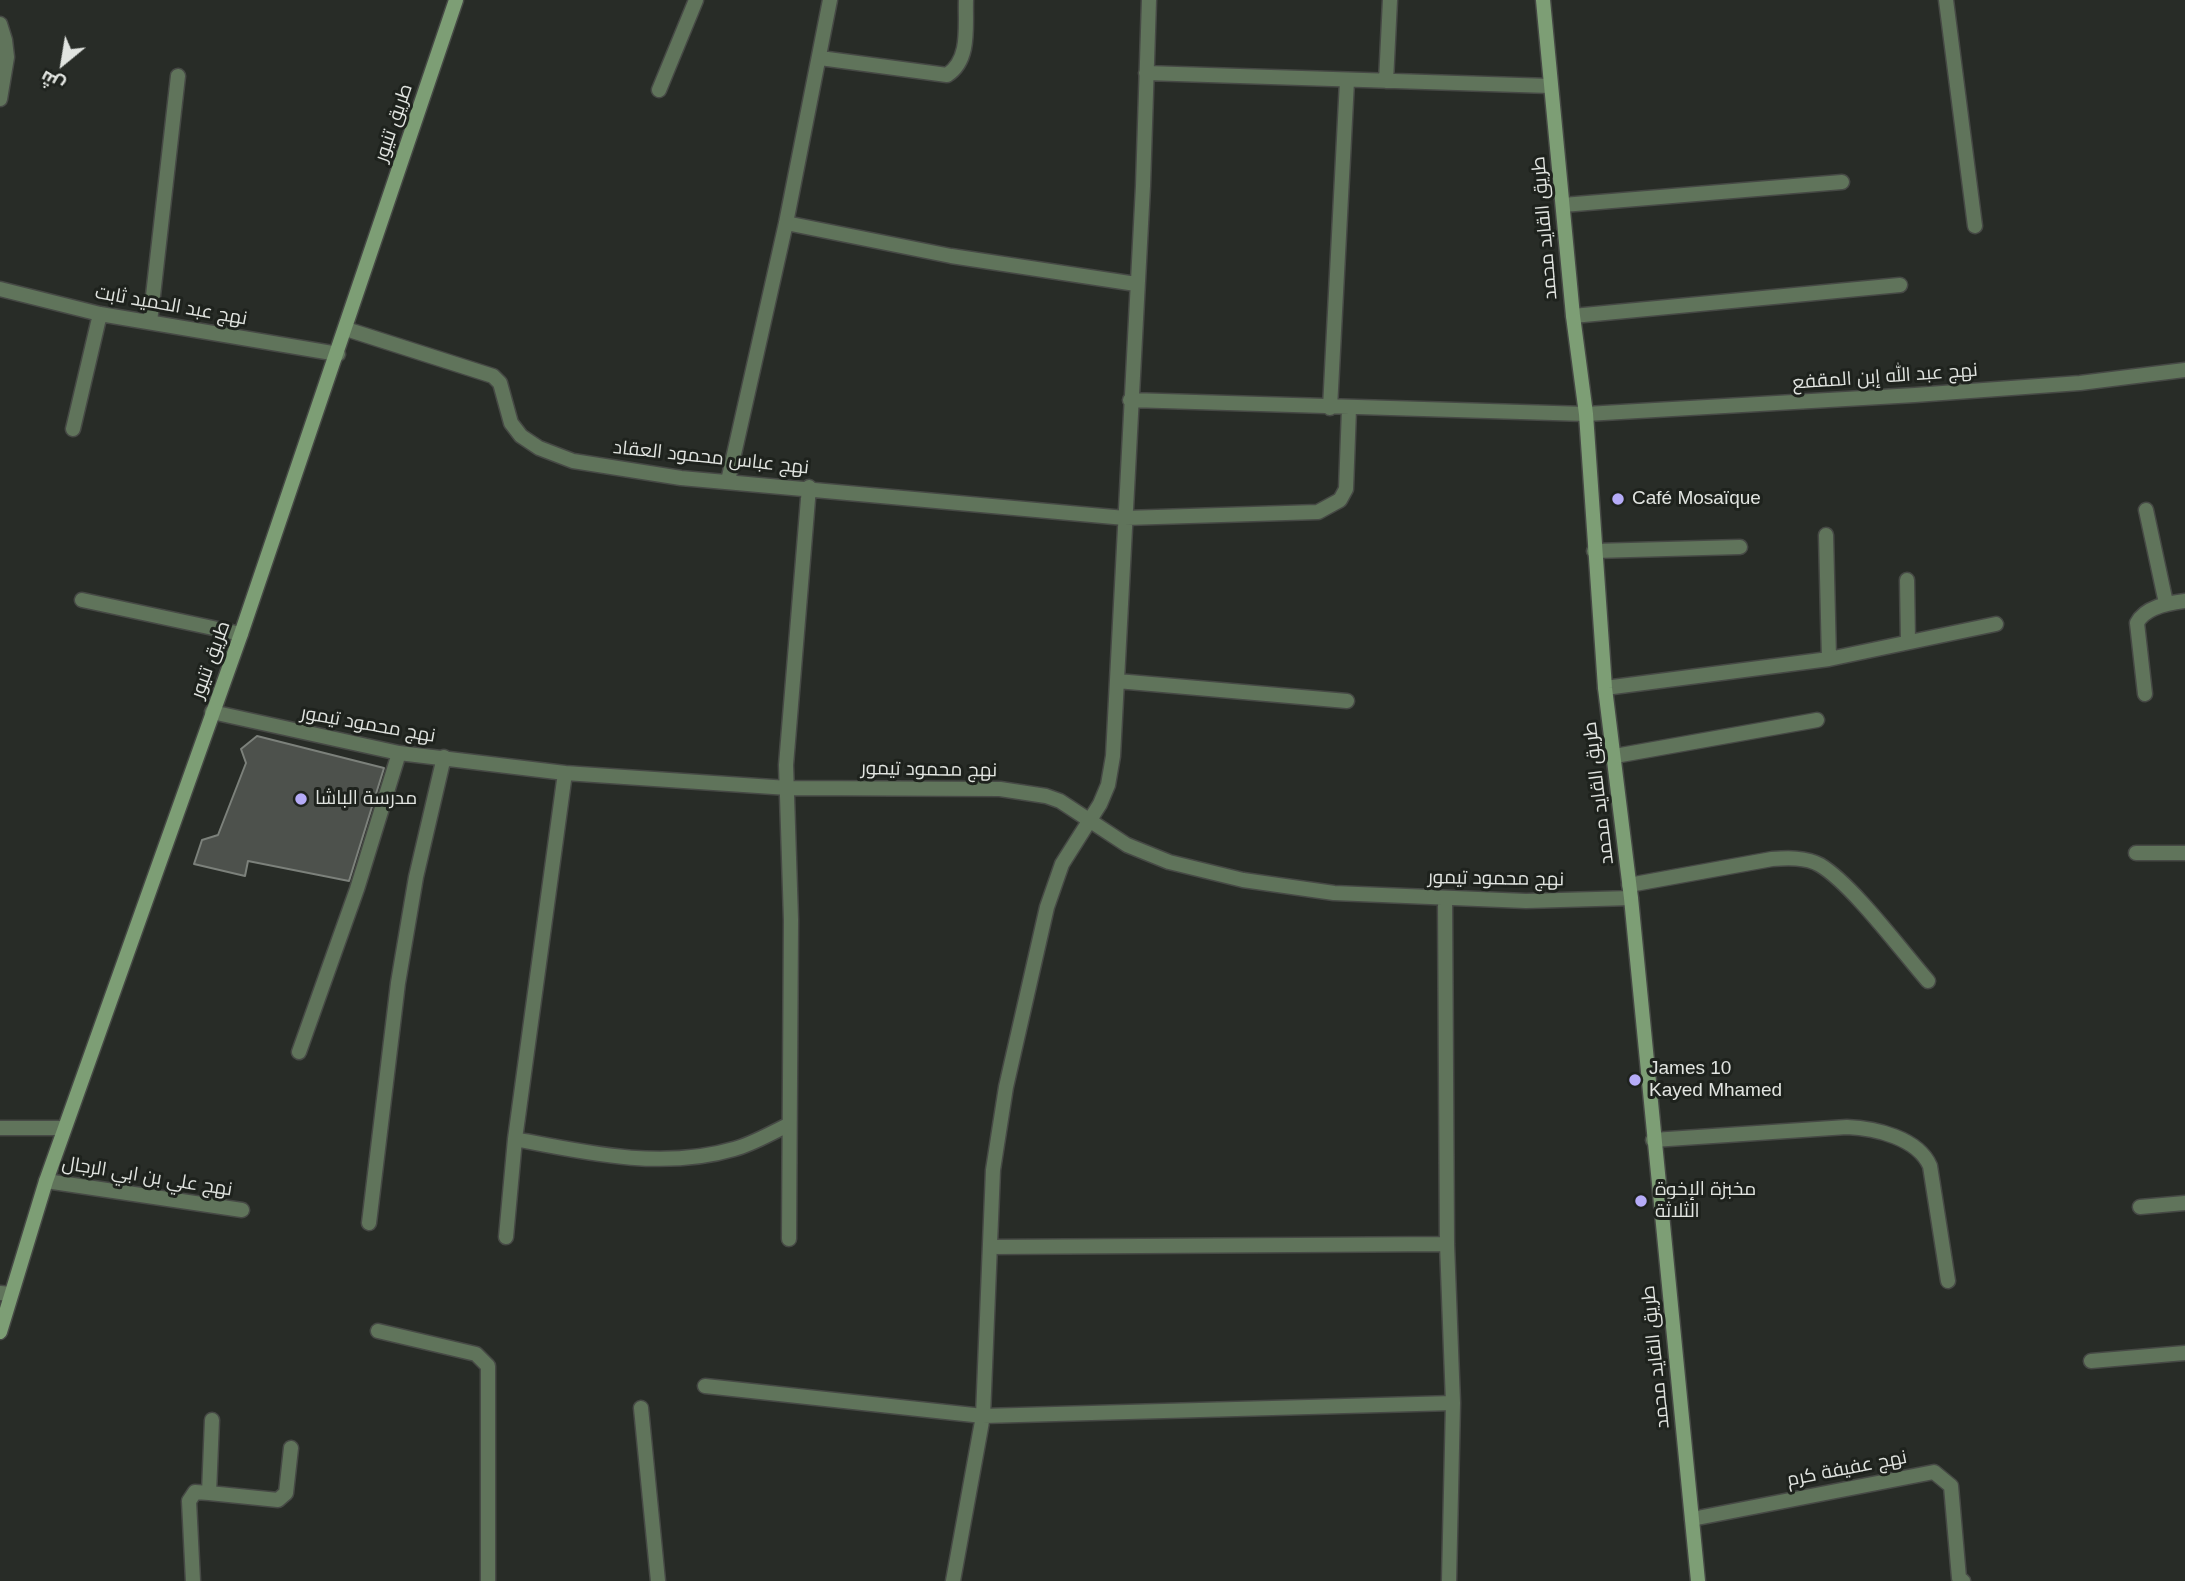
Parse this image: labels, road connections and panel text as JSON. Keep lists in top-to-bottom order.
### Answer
{
  "streets": {
    "main road": ["طريق تنيور", "طريق القايد محمد"],
    "street": [
      "نهج عبد الحميد ثابت",
      "نهج عبد الله إبن المقفع",
      "نهج عباس محمود العقاد",
      "نهج محمود تيمور",
      "نهج علي بن ابي الرجال",
      "نهج عفيفة كرم"
    ]
  },
  "crossings": [
    ["طريق تنيور", "نهج عبد الحميد ثابت"],
    ["طريق تنيور", "نهج عباس محمود العقاد"],
    ["طريق تنيور", "نهج محمود تيمور"],
    ["طريق تنيور", "نهج علي بن ابي الرجال"],
    ["طريق القايد محمد", "نهج عبد الله إبن المقفع"],
    ["طريق القايد محمد", "نهج محمود تيمور"],
    ["طريق القايد محمد", "نهج عفيفة كرم"],
    ["نهج عبد الله إبن المقفع", "نهج عباس محمود العقاد"]
  ],
  "places": [
    "Café Mosaïque",
    "مدرسة الباشا",
    "James 10 Kayed Mhamed",
    "مخبزة الإخوة الثلاثة"
  ],
  "north": "bottom left"
}
